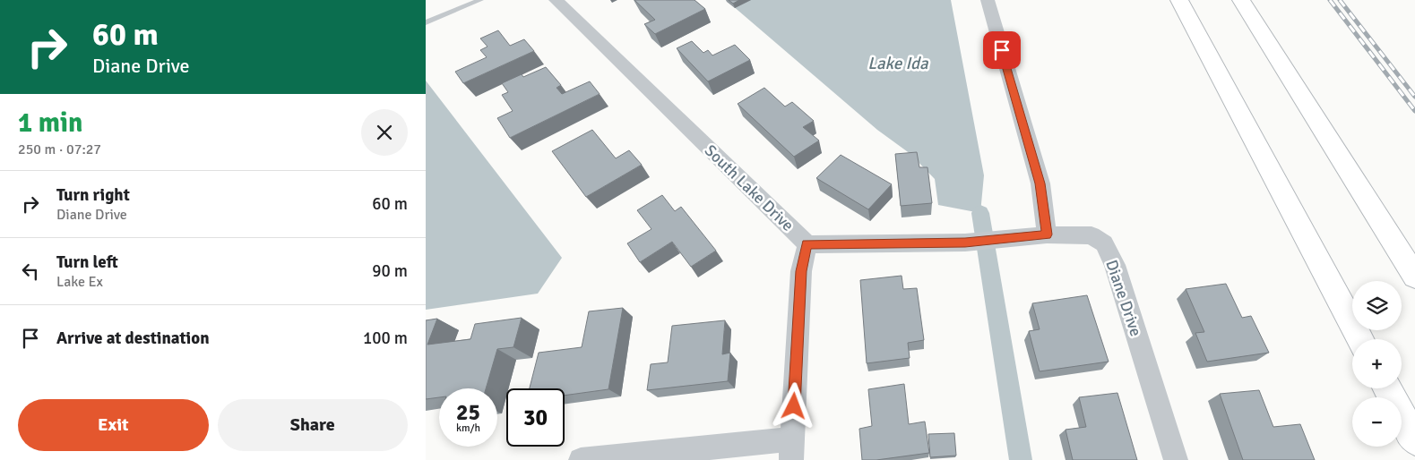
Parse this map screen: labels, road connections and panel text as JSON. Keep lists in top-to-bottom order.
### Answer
{
  "streets": {
    "street": ["South Lake Drive", "Diane Drive"]
  },
  "crossings": [
    ["South Lake Drive", "Diane Drive"]
  ],
  "water": ["Lake Ida"],
  "page": {
    "turn": ["60 m", "Diane Drive"],
    "heading": ["1 min", "250 m · 07:27"],
    "list": [
      {
        "name": "Turn right",
        "note": "Diane Drive",
        "value": "60 m"
      },
      {
        "name": "Turn left",
        "note": "Lake Ex",
        "value": "90 m"
      },
      {
        "name": "Arrive at destination",
        "value": "100 m"
      }
    ],
    "map_buttons": ["+", "−"],
    "speed": "25 km/h",
    "limit": "30",
    "buttons": ["Exit", "Share"]
  }
}
